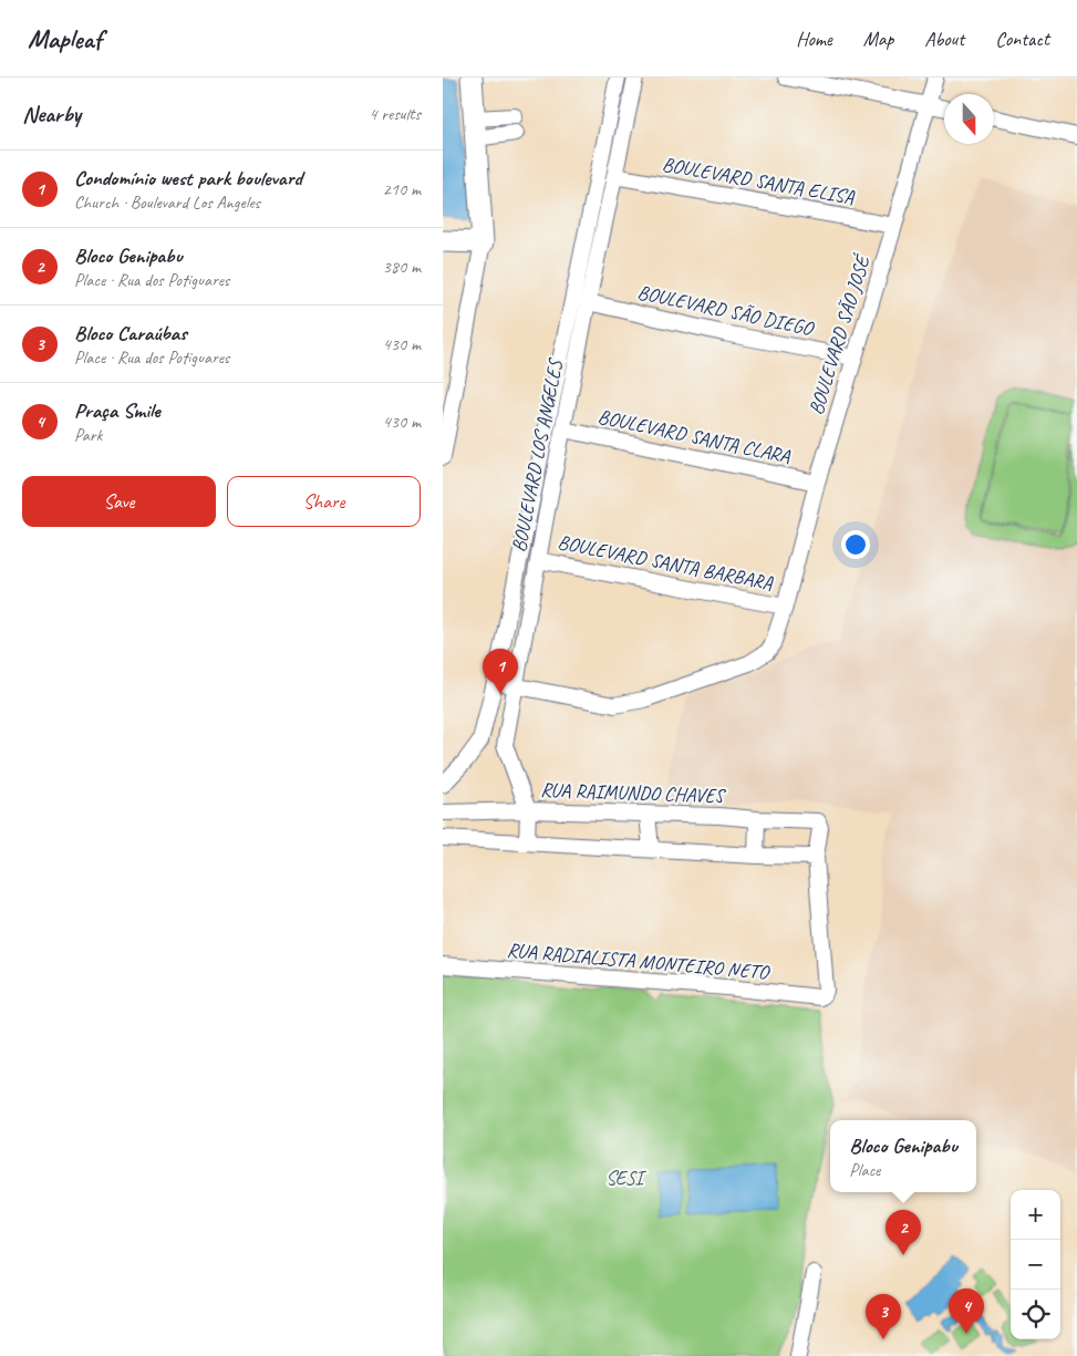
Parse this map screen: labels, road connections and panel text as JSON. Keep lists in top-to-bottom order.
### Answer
{
  "streets": {
    "street": [
      "BOULEVARD SANTA ELISA",
      "BOULEVARD SÃO DIEGO",
      "BOULEVARD SÃO JOSÉ",
      "BOULEVARD SANTA CLARA",
      "BOULEVARD LOS ANGELES",
      "BOULEVARD SANTA BARBARA",
      "RUA RAIMUNDO CHAVES",
      "RUA RADIALISTA MONTEIRO NETO"
    ]
  },
  "crossings": [
    ["BOULEVARD SANTA ELISA", "BOULEVARD SÃO JOSÉ"],
    ["BOULEVARD SANTA ELISA", "BOULEVARD LOS ANGELES"],
    ["BOULEVARD SÃO DIEGO", "BOULEVARD SÃO JOSÉ"],
    ["BOULEVARD SÃO DIEGO", "BOULEVARD LOS ANGELES"],
    ["BOULEVARD SÃO JOSÉ", "BOULEVARD SANTA CLARA"],
    ["BOULEVARD SÃO JOSÉ", "BOULEVARD LOS ANGELES"],
    ["BOULEVARD SÃO JOSÉ", "BOULEVARD SANTA BARBARA"],
    ["BOULEVARD SANTA CLARA", "BOULEVARD LOS ANGELES"],
    ["BOULEVARD LOS ANGELES", "BOULEVARD SANTA BARBARA"],
    ["RUA RAIMUNDO CHAVES", "RUA RADIALISTA MONTEIRO NETO"]
  ],
  "parks": ["SESI"],
  "north": "bottom",
  "page": {
    "header": "Mapleaf",
    "nav": [
      "Home",
      "Map",
      "About",
      "Contact"
    ],
    "heading": ["Nearby", "4 results"],
    "list": [
      {
        "mark": "1",
        "name": "Condomínio west park boulevard",
        "note": "Church · Boulevard Los Angeles",
        "value": "210 m"
      },
      {
        "mark": "2",
        "name": "Bloco Genipabu",
        "note": "Place · Rua dos Potiguares",
        "value": "380 m"
      },
      {
        "mark": "3",
        "name": "Bloco Caraúbas",
        "note": "Place · Rua dos Potiguares",
        "value": "430 m"
      },
      {
        "mark": "4",
        "name": "Praça Smile",
        "note": "Park",
        "value": "430 m"
      }
    ],
    "buttons": ["Save", "Share"],
    "pins": [
      "1",
      "2",
      "4",
      "3"
    ],
    "popup": ["Bloco Genipabu", "Place"],
    "map_buttons": ["+", "−"]
  }
}
